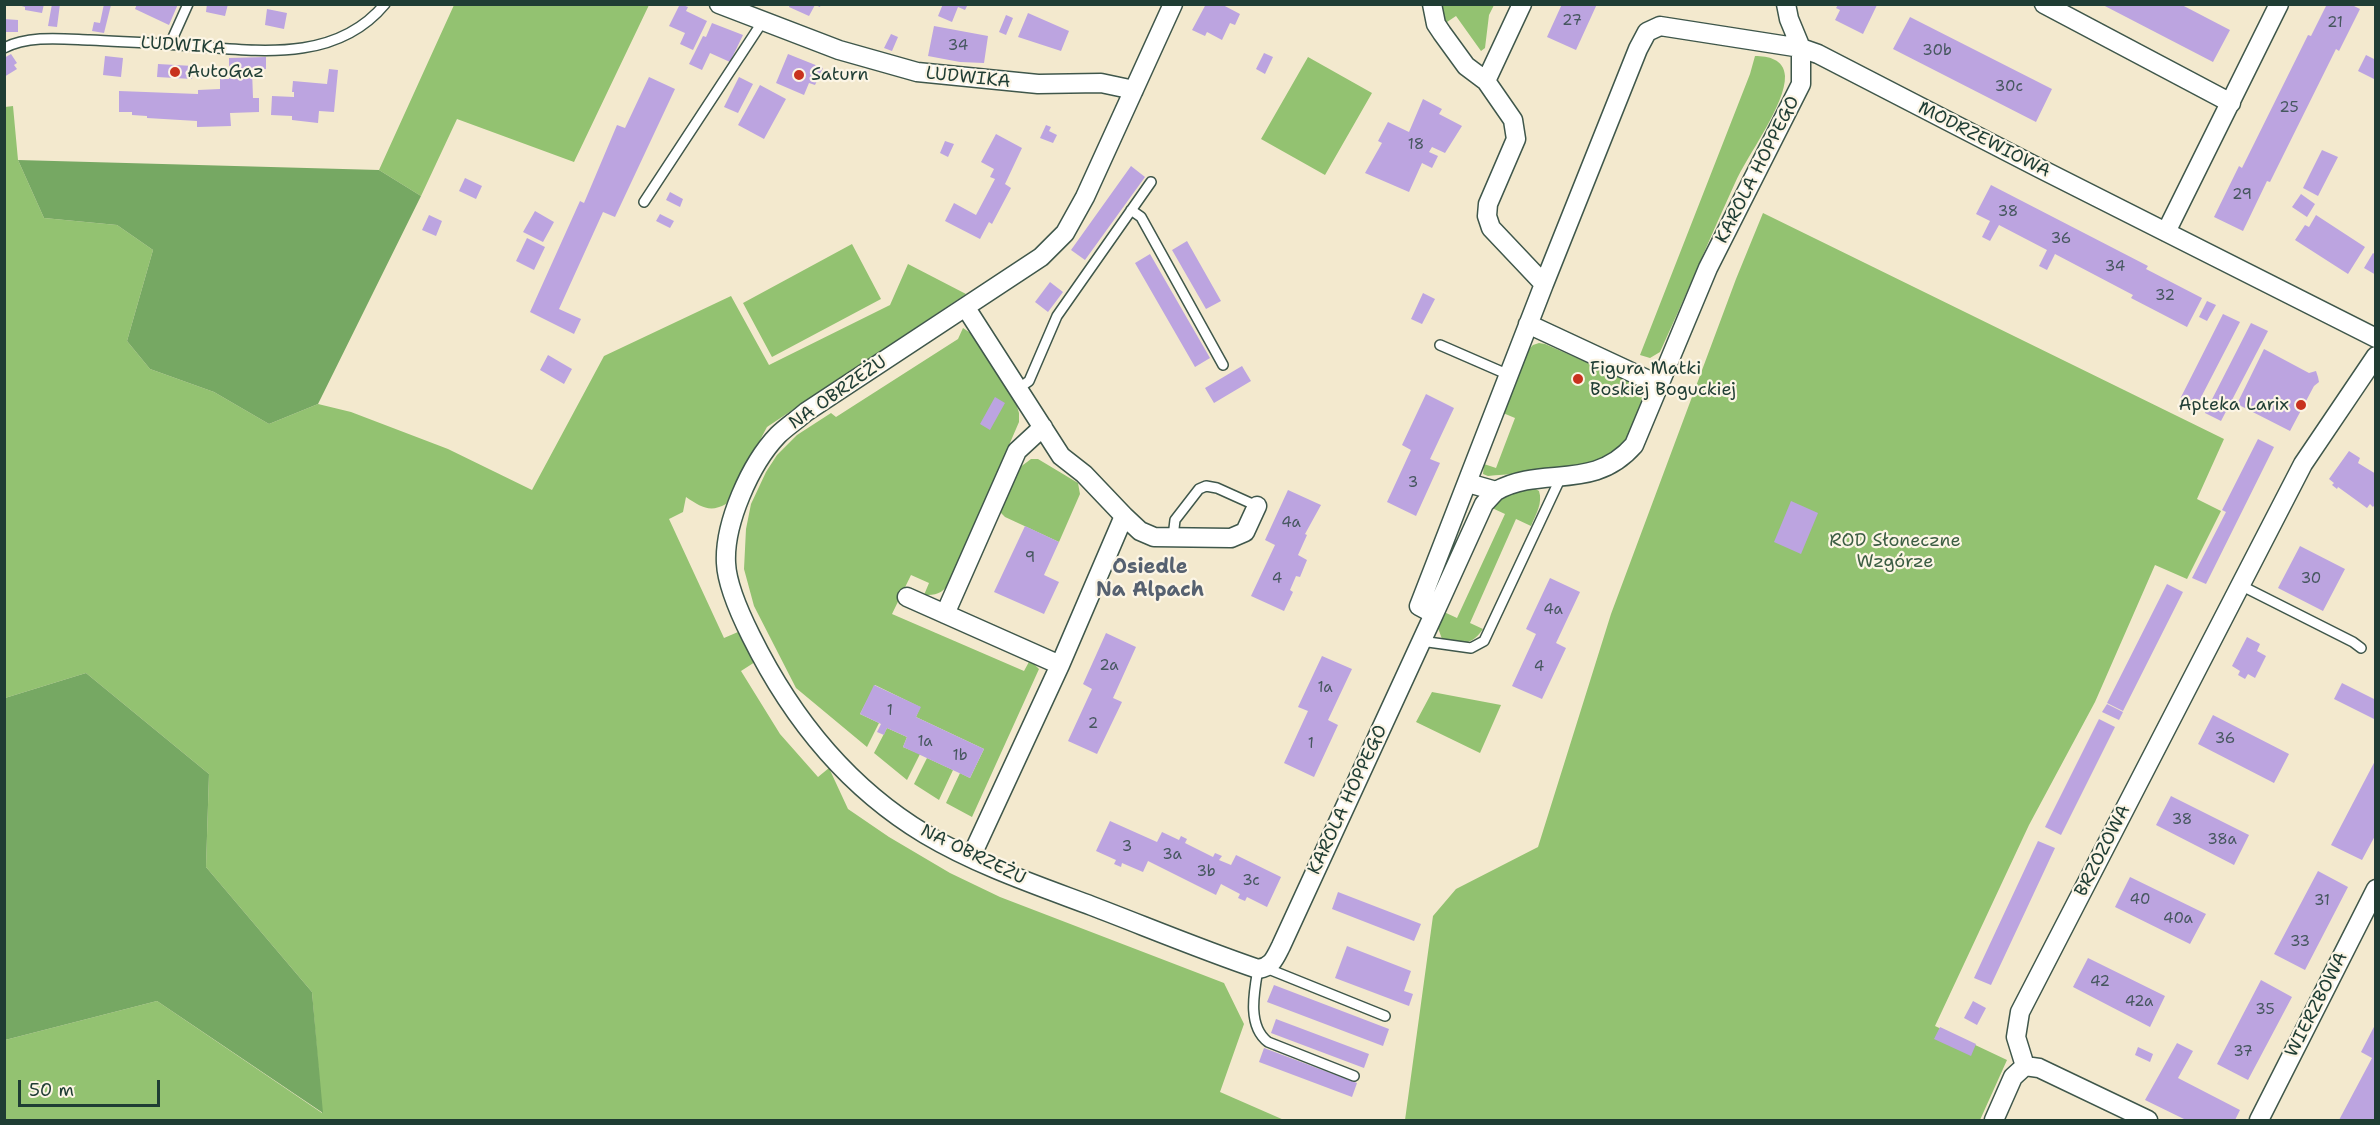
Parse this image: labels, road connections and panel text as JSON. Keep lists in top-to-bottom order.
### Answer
{
  "streets": {
    "street": [
      "LUDWIKA",
      "MODRZEWIOWA",
      "KAROLA HOPPEGO",
      "NA OBRZEŻU",
      "BRZOZOWA",
      "WIERZBOWA"
    ]
  },
  "crossings": [
    ["LUDWIKA", "NA OBRZEŻU"],
    ["MODRZEWIOWA", "KAROLA HOPPEGO"],
    ["KAROLA HOPPEGO", "NA OBRZEŻU"]
  ],
  "districts": ["Osiedle Na Alpach"],
  "parks": ["ROD Słoneczne Wzgórze"],
  "places": [
    "AutoGaz",
    "Saturn",
    "Figura Matki Boskiej Boguckiej",
    "Apteka Larix"
  ],
  "house_numbers": [
    "27",
    "21",
    "34",
    "30b",
    "30c",
    "25",
    "18",
    "29",
    "38",
    "36",
    "34",
    "32",
    "3",
    "4a",
    "9",
    "4",
    "30",
    "4a",
    "2a",
    "4",
    "1a",
    "1",
    "2",
    "36",
    "1a",
    "1",
    "1b",
    "38",
    "38a",
    "3",
    "3a",
    "3b",
    "3c",
    "40",
    "31",
    "40a",
    "33",
    "42",
    "42a",
    "35",
    "37"
  ],
  "scale_bar": "50 m"
}
